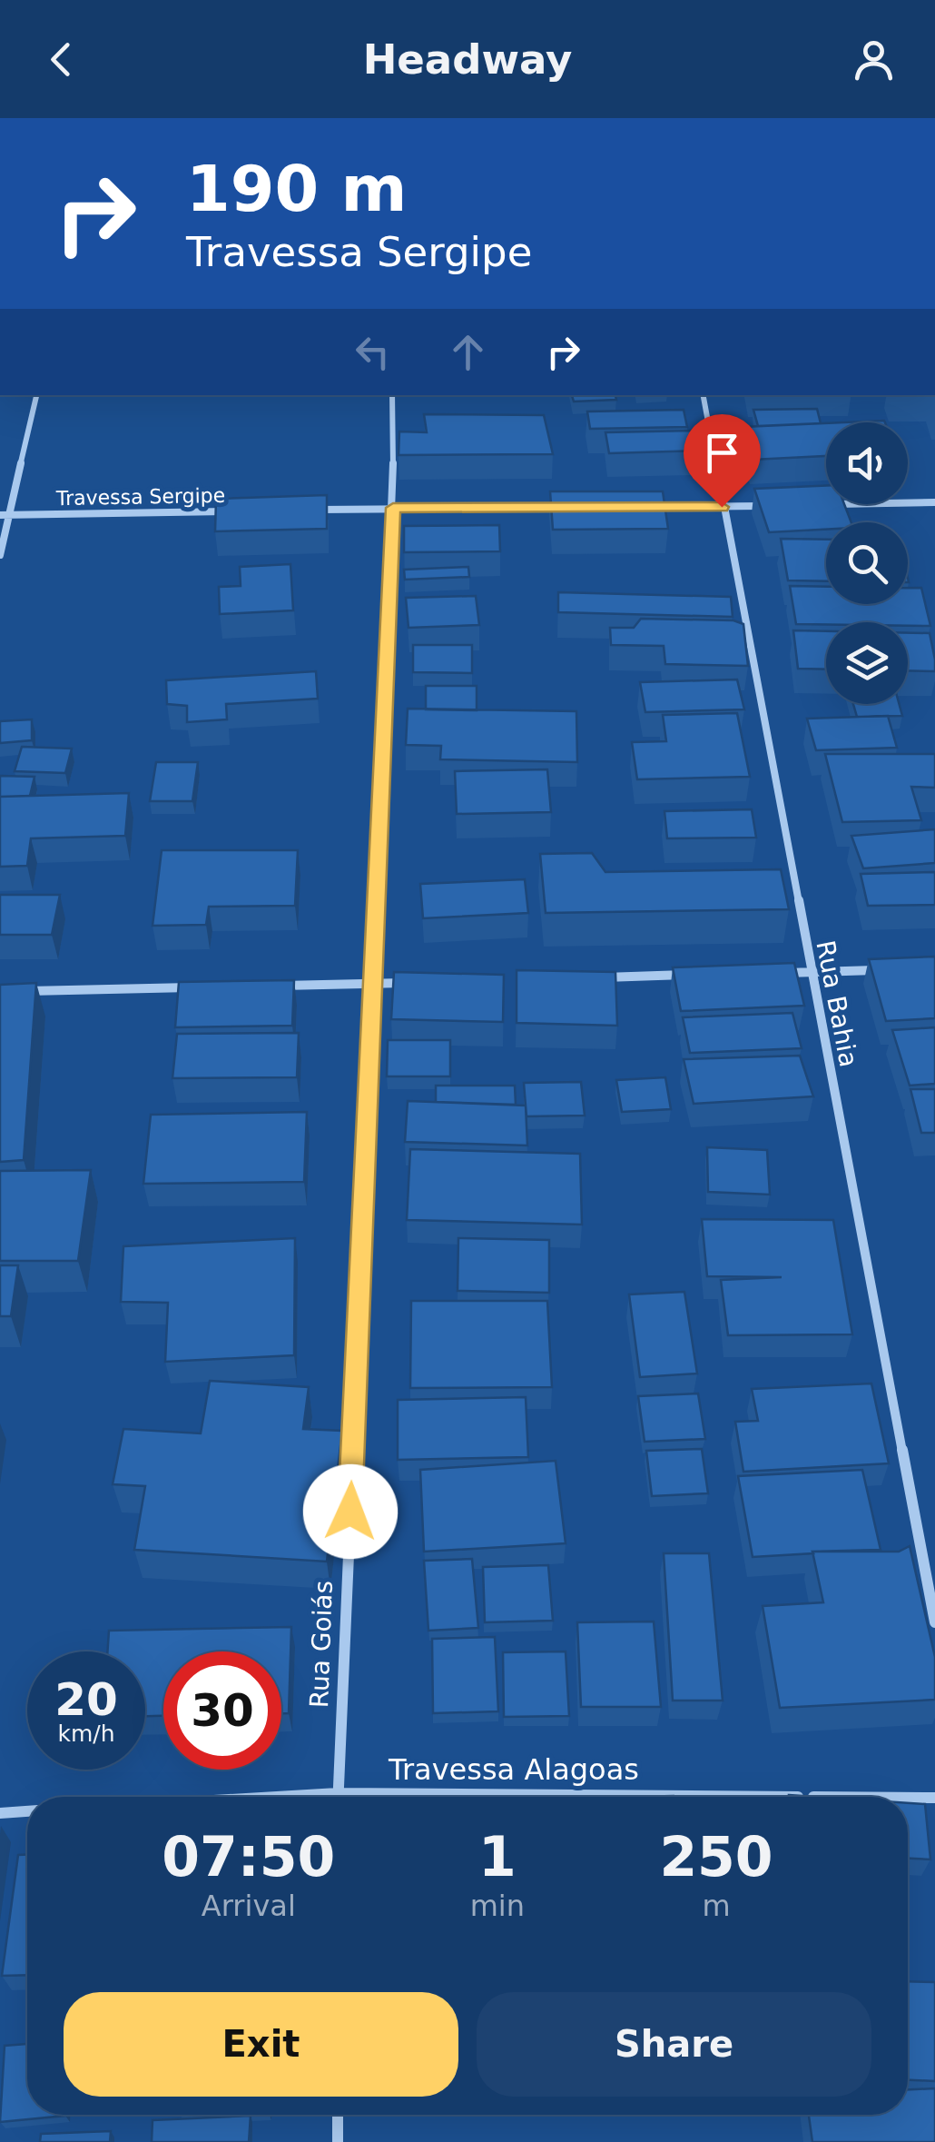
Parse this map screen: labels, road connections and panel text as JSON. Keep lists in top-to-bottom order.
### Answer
{
  "streets": {
    "street": [
      "Travessa Sergipe",
      "Rua Bahia",
      "Rua Goiás",
      "Travessa Alagoas"
    ]
  },
  "crossings": [
    ["Rua Goiás", "Travessa Alagoas"]
  ],
  "page": {
    "header": "Headway",
    "turn": ["190 m", "Travessa Sergipe"],
    "speed": "20 km/h",
    "limit": "30",
    "eta": [
      "07:50",
      "Arrival",
      "1",
      "min",
      "250",
      "m"
    ],
    "buttons": ["Exit", "Share"]
  }
}
